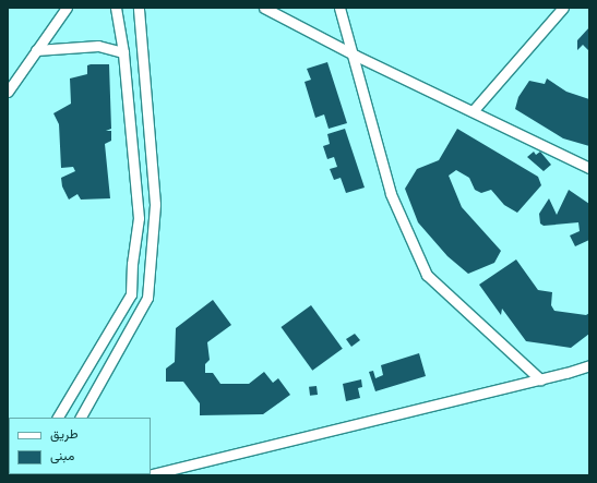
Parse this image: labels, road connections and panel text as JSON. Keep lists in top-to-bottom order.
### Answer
{
  "legend": ["طريق", "مبنى"]
}
